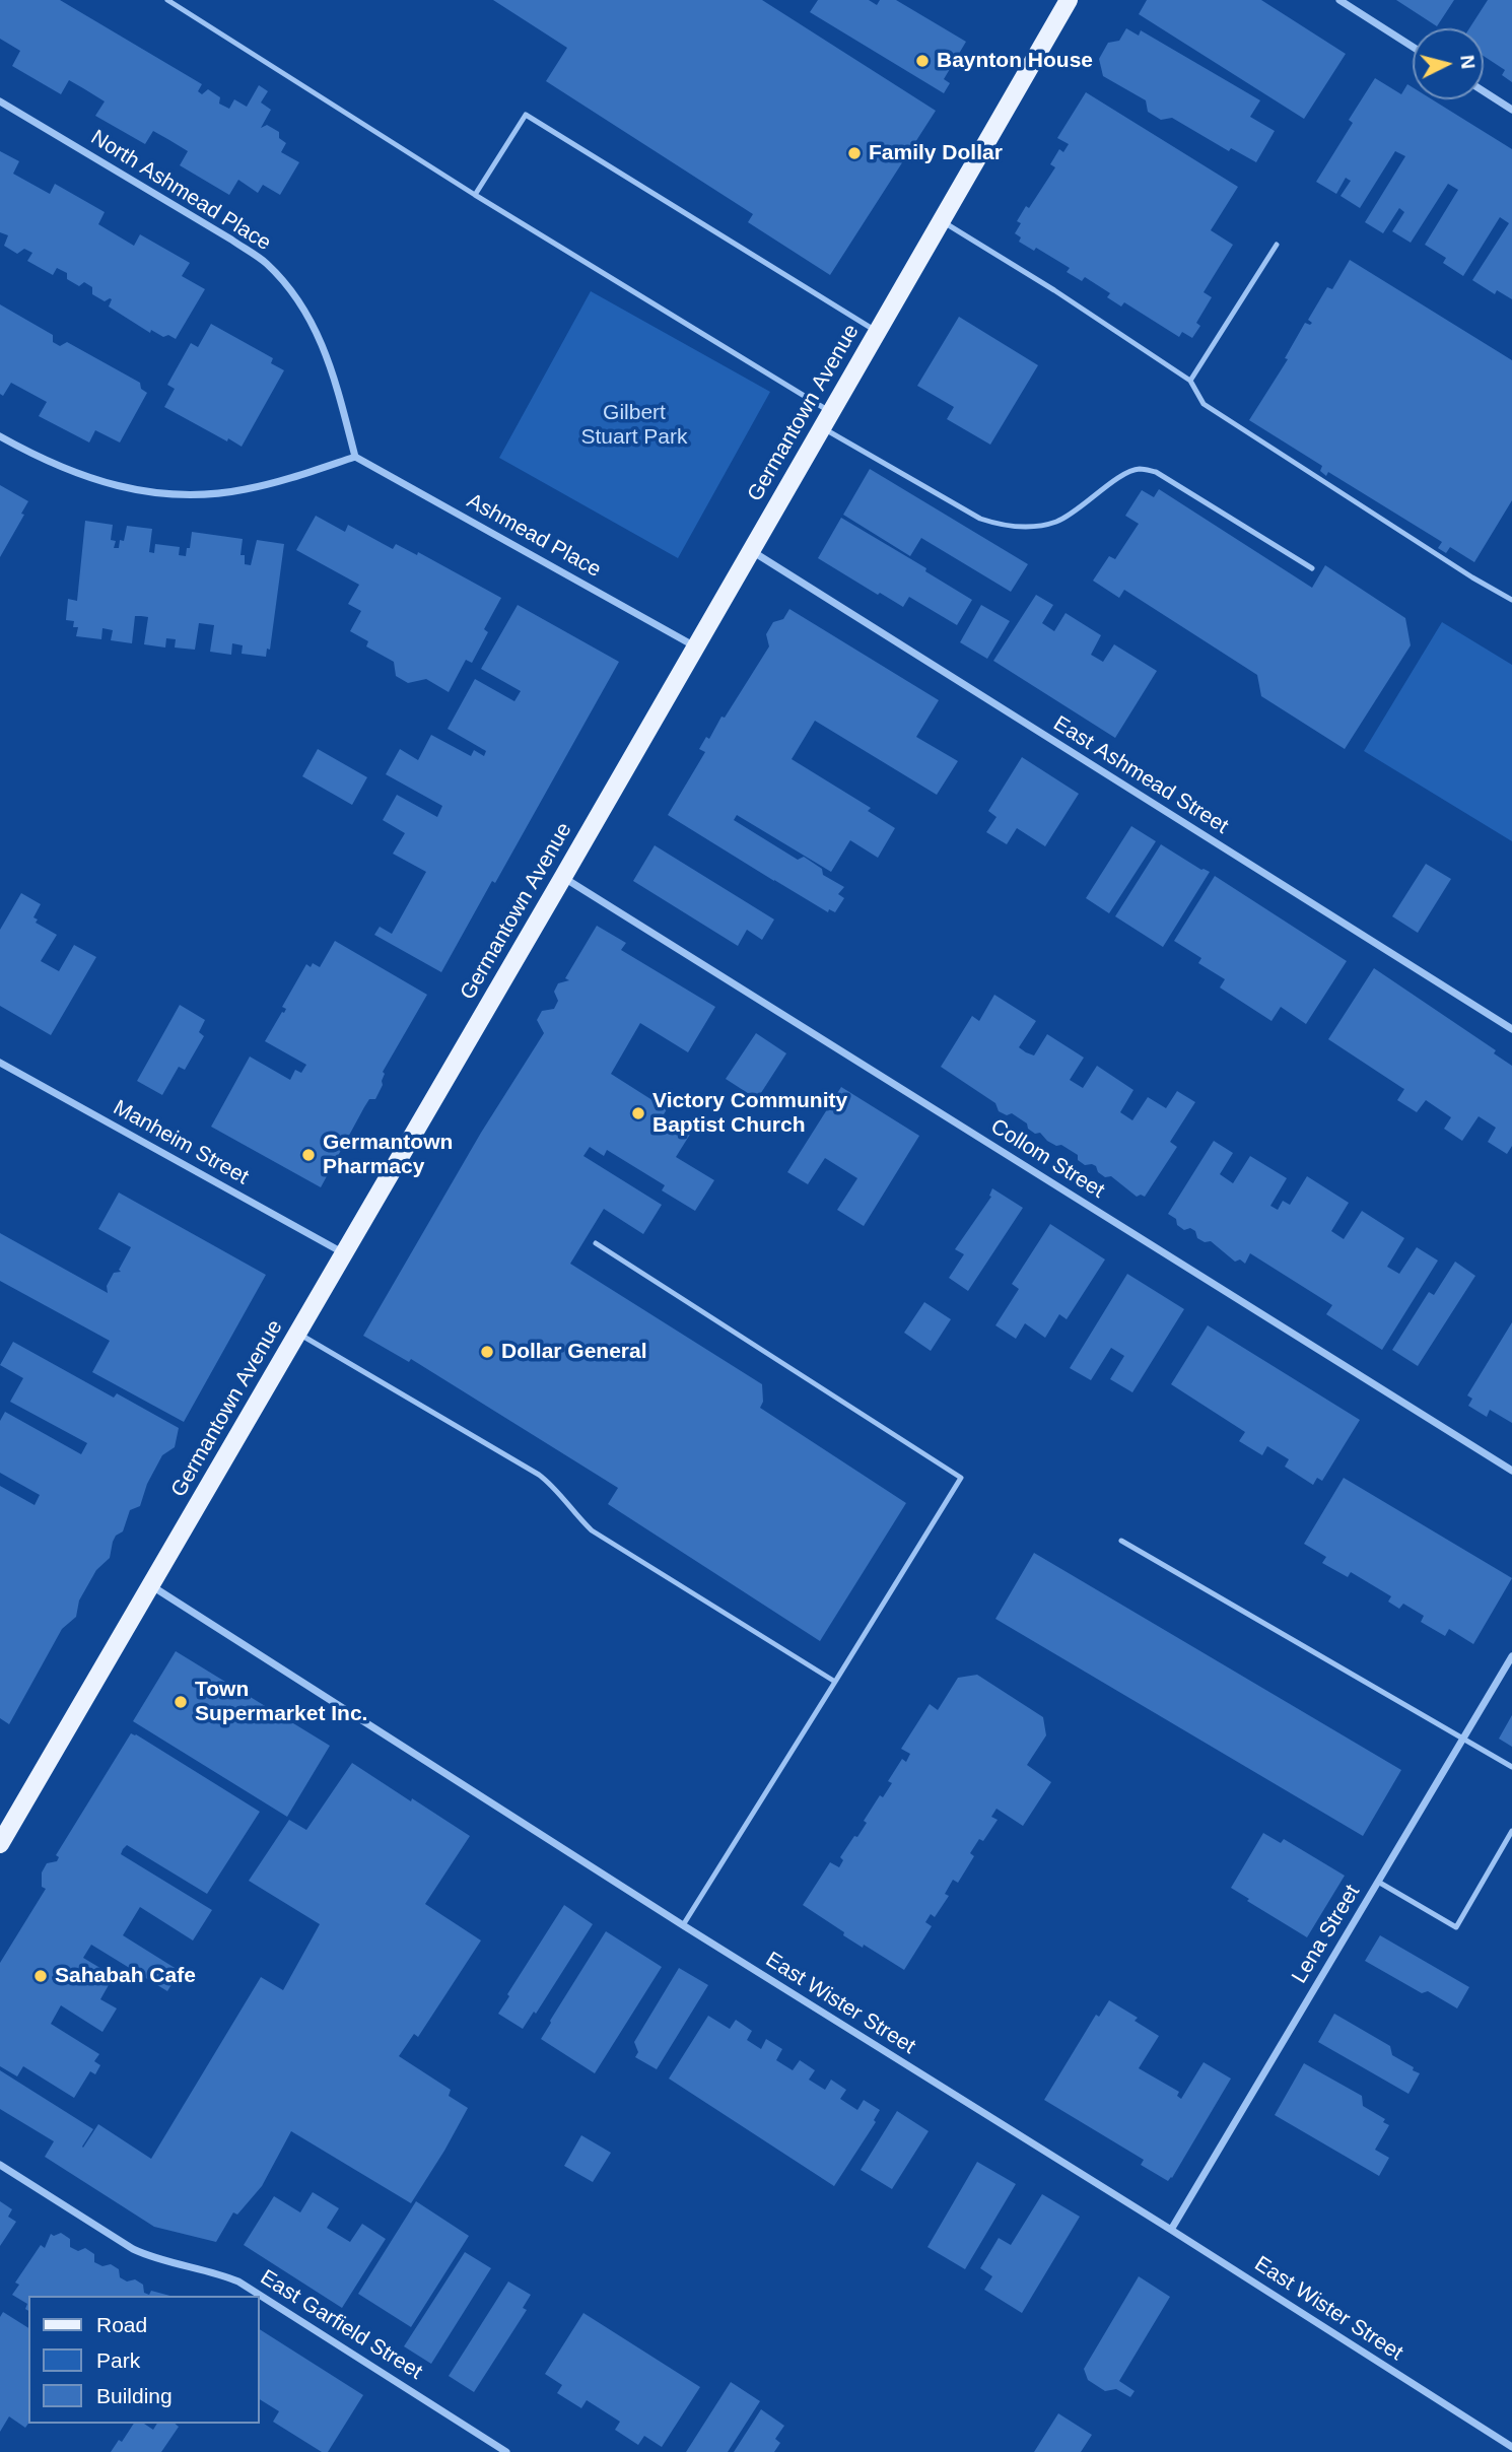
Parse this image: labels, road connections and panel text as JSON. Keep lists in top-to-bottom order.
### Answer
{
  "streets": {
    "main road": ["Germantown Avenue"],
    "street": [
      "North Ashmead Place",
      "Ashmead Place",
      "East Ashmead Street",
      "Manheim Street",
      "Collom Street",
      "Lena Street",
      "East Wister Street",
      "East Garfield Street"
    ]
  },
  "crossings": [
    ["North Ashmead Place", "Ashmead Place"],
    ["Germantown Avenue", "Ashmead Place"],
    ["Germantown Avenue", "East Ashmead Street"],
    ["Germantown Avenue", "Manheim Street"],
    ["Germantown Avenue", "Collom Street"],
    ["Germantown Avenue", "East Wister Street"],
    ["Lena Street", "East Wister Street"]
  ],
  "parks": ["Gilbert Stuart Park"],
  "places": [
    "Baynton House",
    "Family Dollar",
    "Victory Community Baptist Church",
    "Germantown Pharmacy",
    "Dollar General",
    "Town Supermarket Inc.",
    "Sahabah Cafe"
  ],
  "legend": ["Road", "Park", "Building"],
  "north": "right"
}
